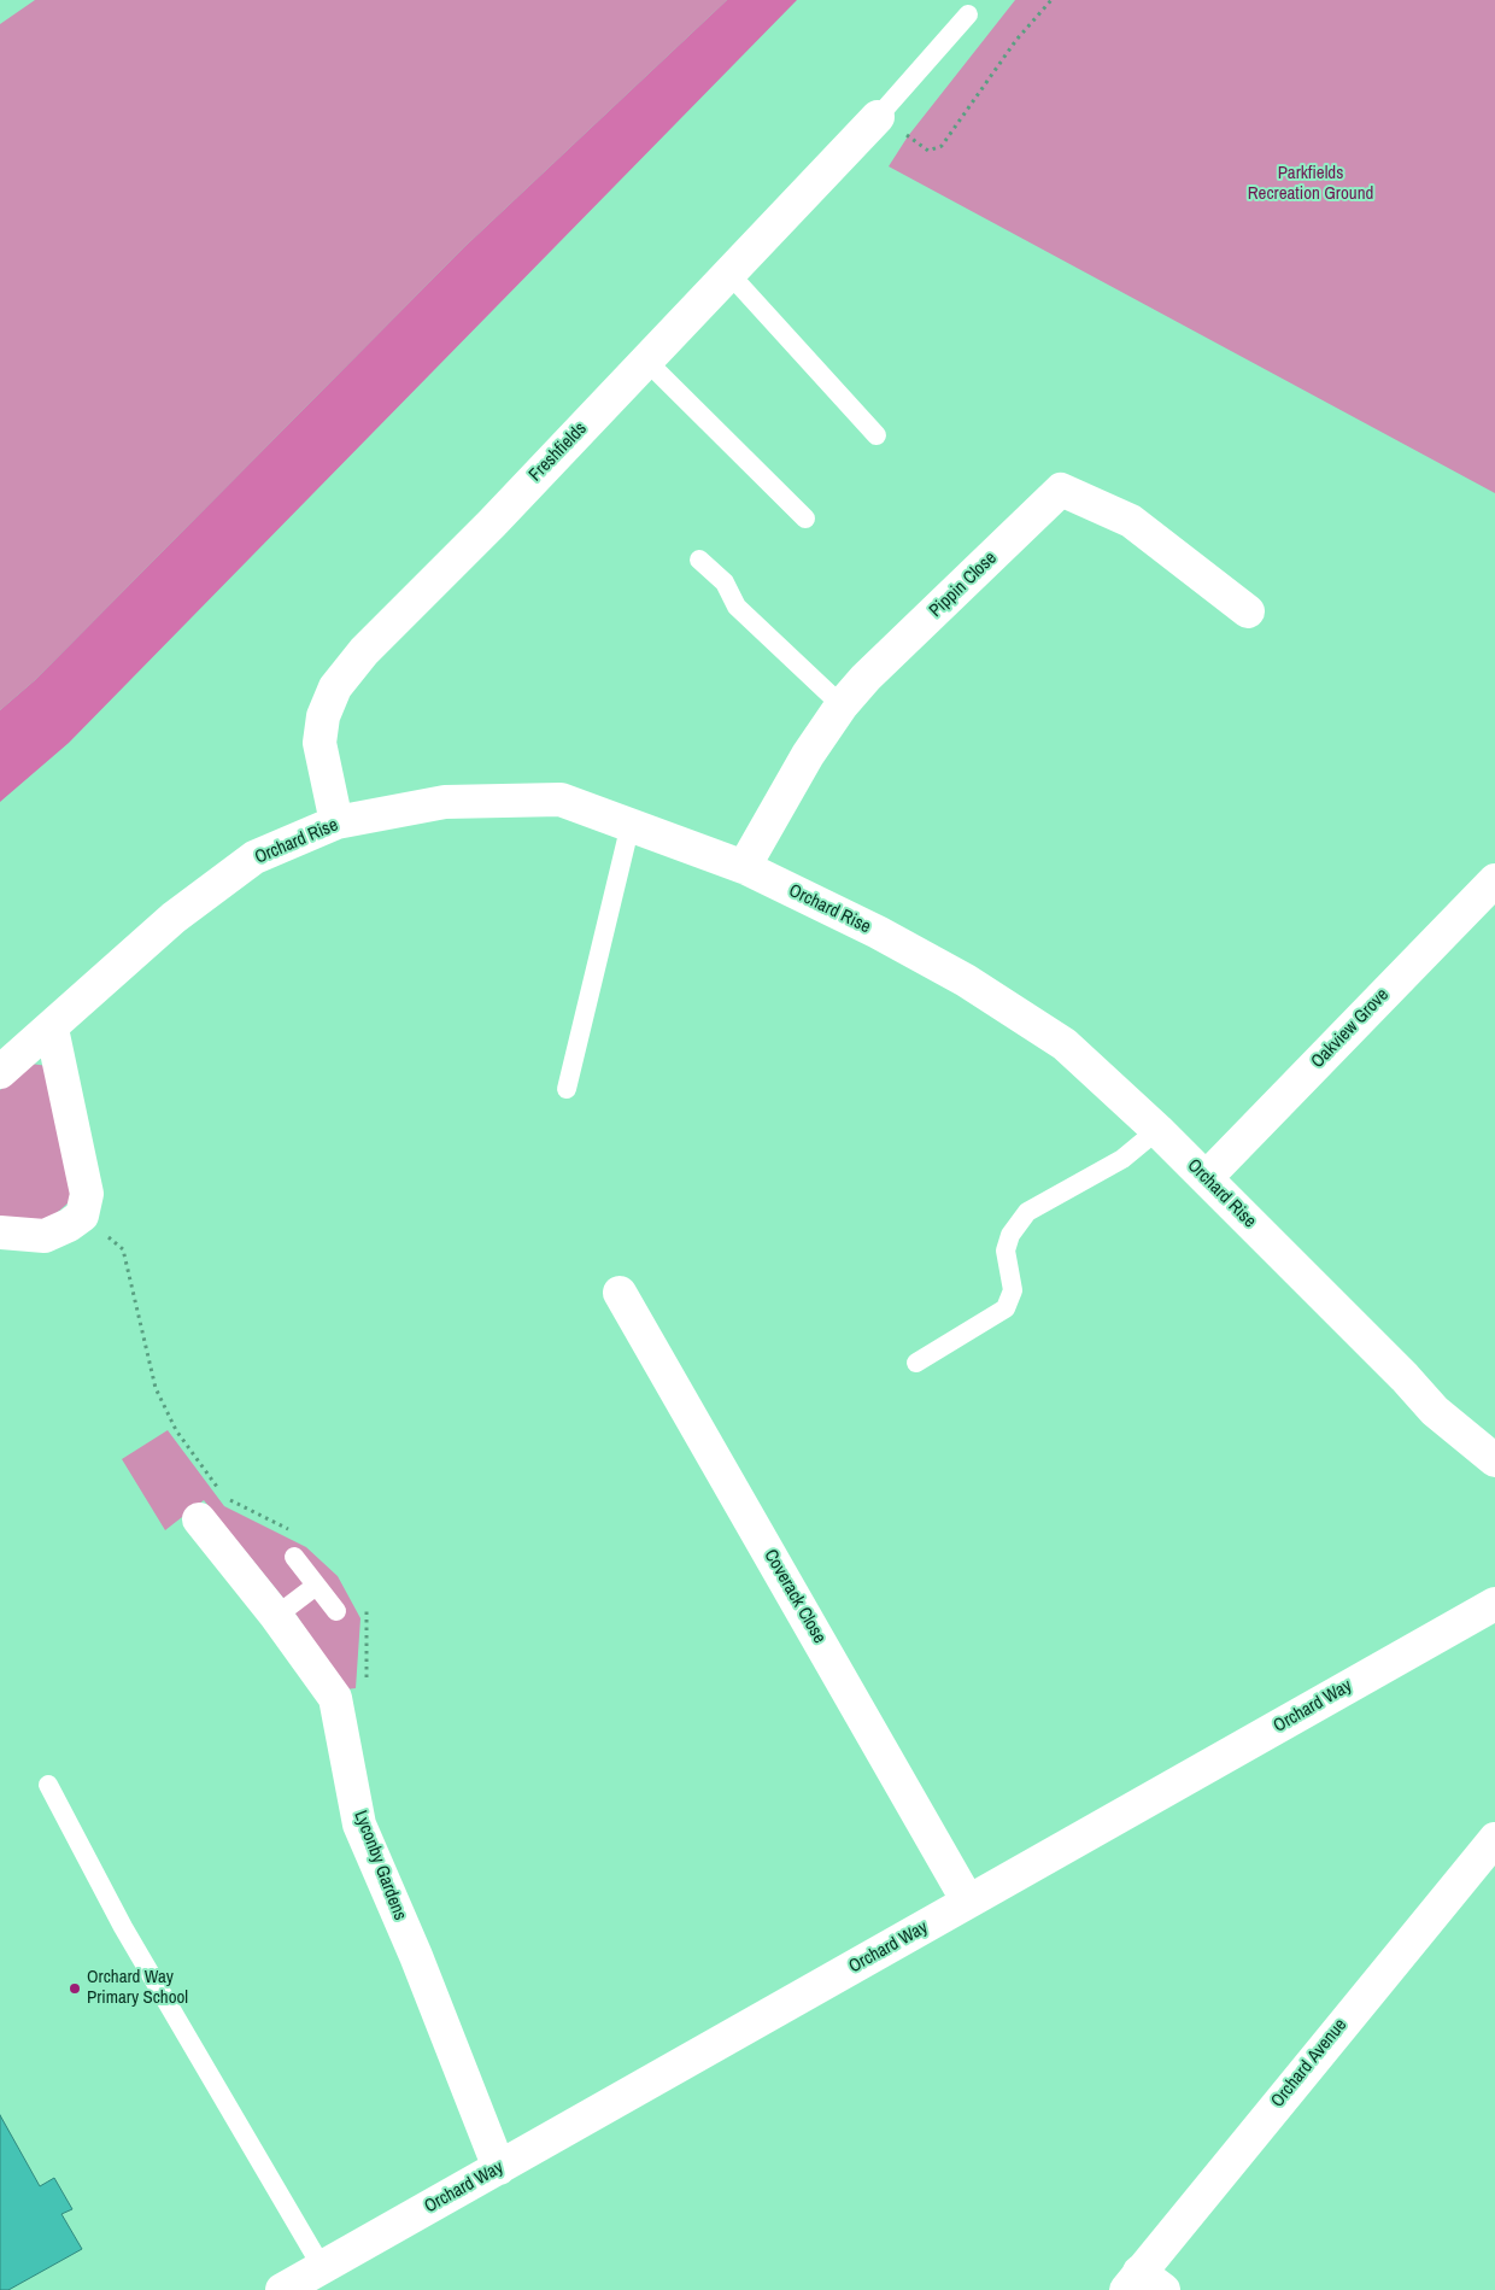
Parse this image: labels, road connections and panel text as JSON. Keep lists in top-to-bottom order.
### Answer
{
  "streets": {
    "street": [
      "Freshfields",
      "Pippin Close",
      "Orchard Rise",
      "Oakview Grove",
      "Coverack Close",
      "Orchard Way",
      "Lyconby Gardens",
      "Orchard Avenue"
    ]
  },
  "crossings": [
    ["Freshfields", "Orchard Rise"],
    ["Pippin Close", "Orchard Rise"],
    ["Orchard Rise", "Oakview Grove"],
    ["Coverack Close", "Orchard Way"],
    ["Orchard Way", "Lyconby Gardens"]
  ],
  "parks": ["Parkfields Recreation Ground"],
  "places": ["Orchard Way Primary School"]
}
